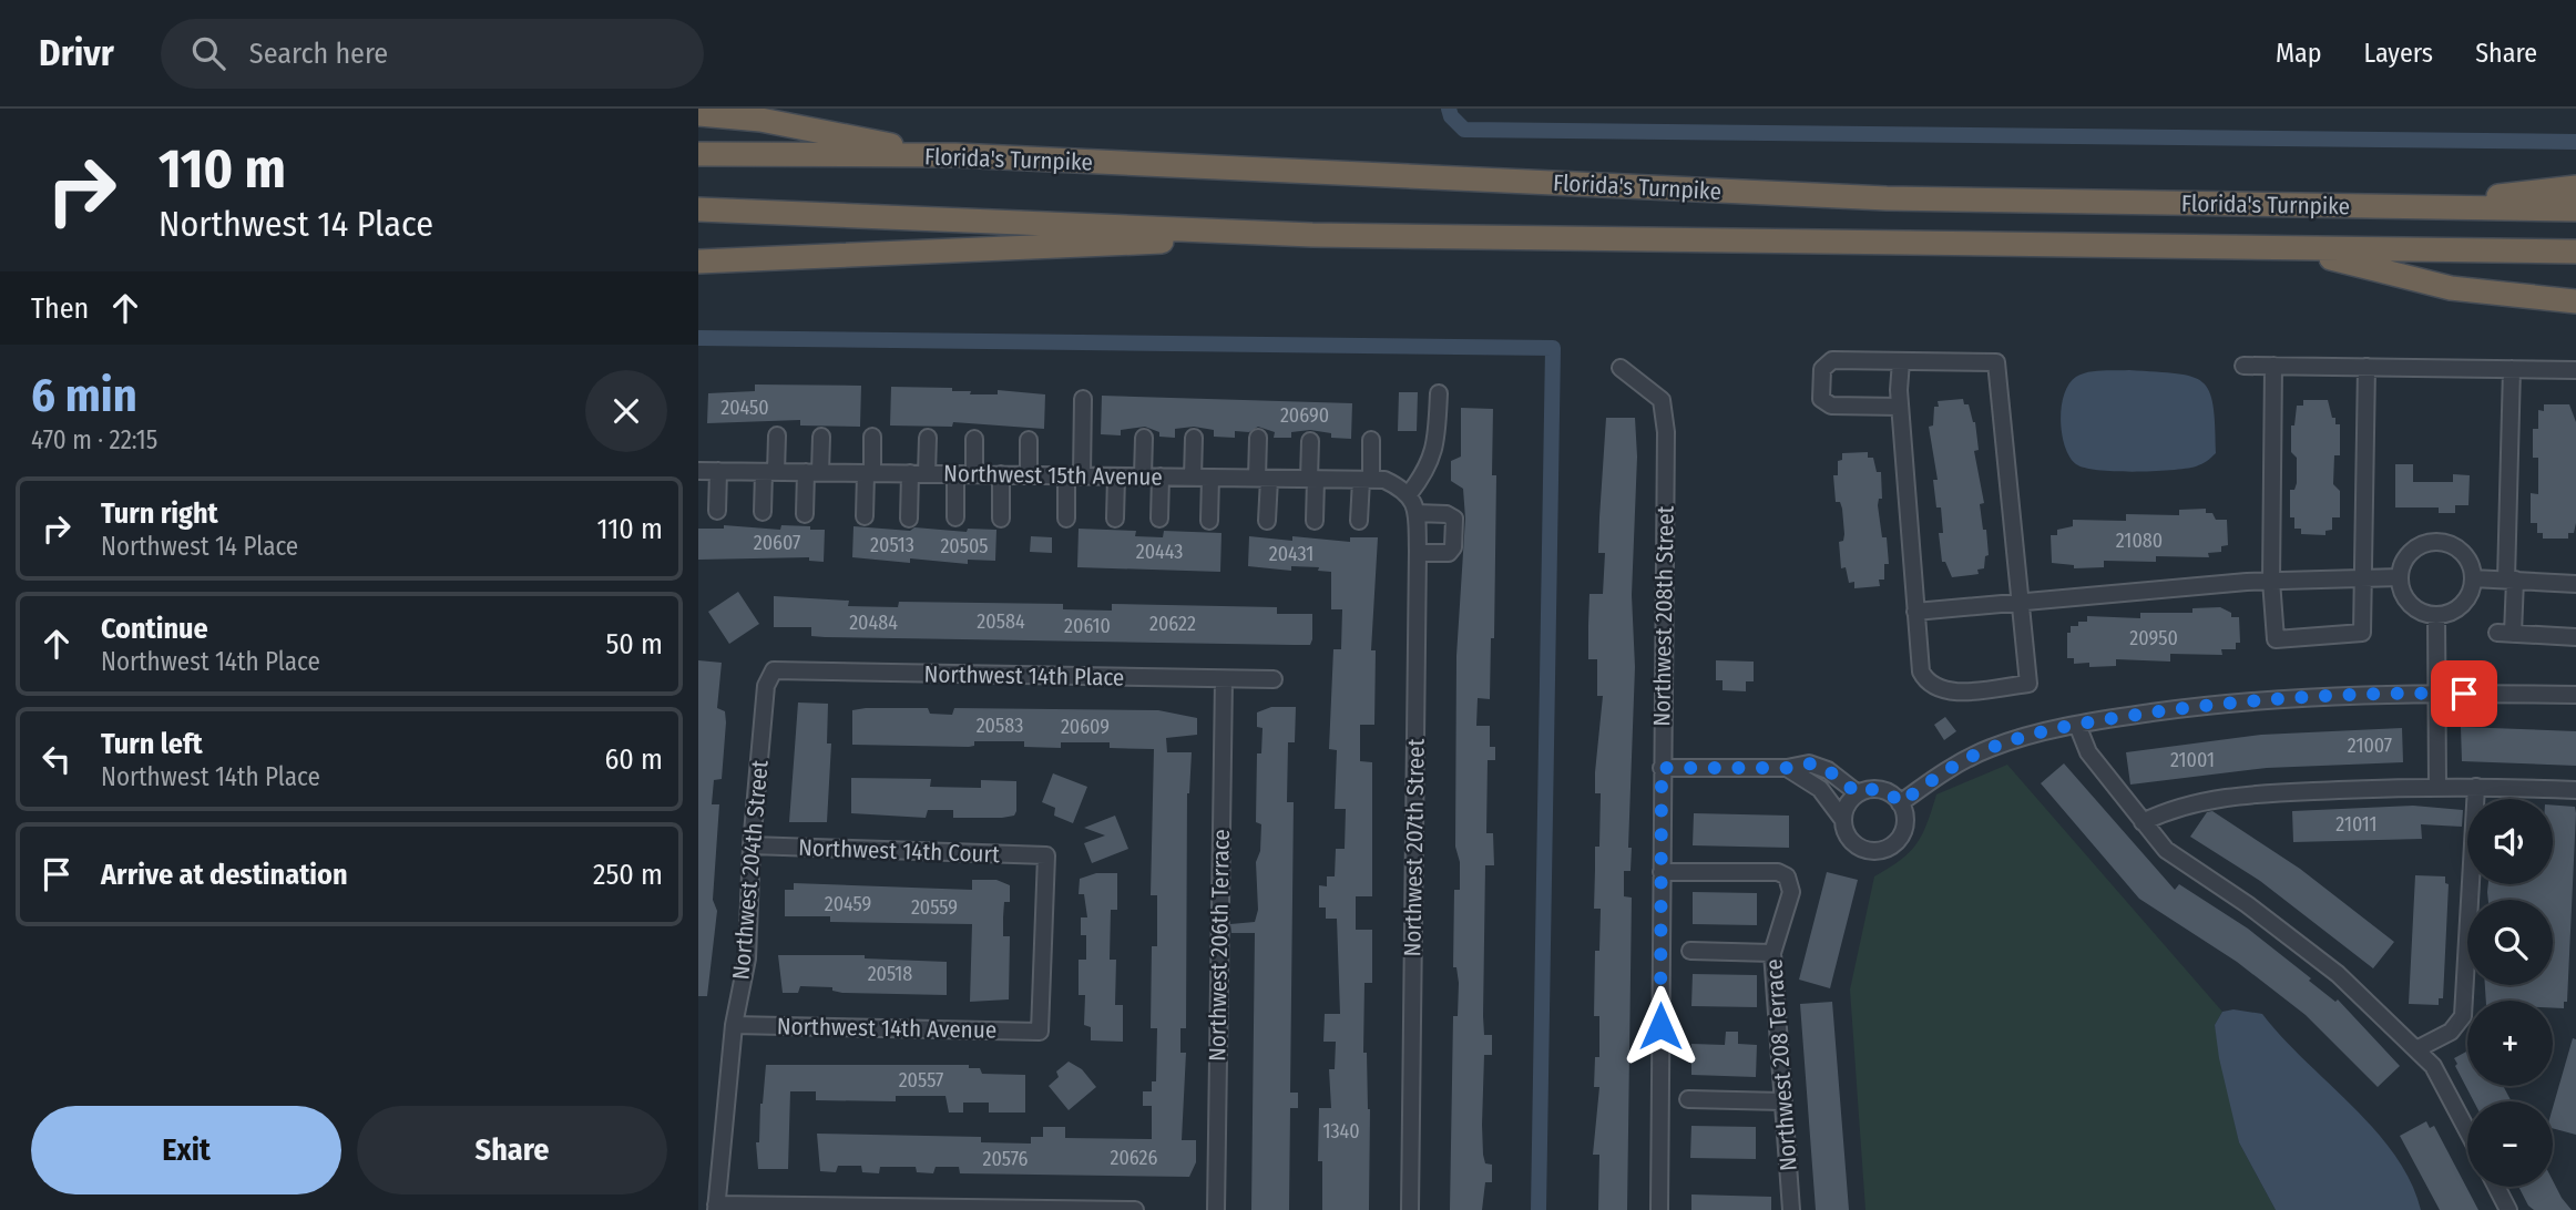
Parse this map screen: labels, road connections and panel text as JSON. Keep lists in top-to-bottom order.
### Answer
{
  "streets": {
    "highway": ["Florida's Turnpike"],
    "street": [
      "Northwest 15th Avenue",
      "Northwest 208th Street",
      "Northwest 14th Place",
      "Northwest 207th Street",
      "Northwest 14th Court",
      "Northwest 204th Street",
      "Northwest 206th Terrace",
      "Northwest 14th Avenue",
      "Northwest 208 Terrace"
    ]
  },
  "crossings": [
    ["Northwest 15th Avenue", "Northwest 207th Street"],
    ["Northwest 208th Street", "Northwest 208 Terrace"],
    ["Northwest 14th Place", "Northwest 204th Street"],
    ["Northwest 14th Place", "Northwest 206th Terrace"],
    ["Northwest 14th Court", "Northwest 204th Street"],
    ["Northwest 14th Court", "Northwest 14th Avenue"],
    ["Northwest 204th Street", "Northwest 14th Avenue"]
  ],
  "house_numbers": [
    "20450",
    "20690",
    "21080",
    "20607",
    "20513",
    "20505",
    "20443",
    "20431",
    "20584",
    "20484",
    "20622",
    "20610",
    "20950",
    "20583",
    "20609",
    "21007",
    "21001",
    "21011",
    "20459",
    "20559",
    "20518",
    "20557",
    "1340",
    "20626",
    "20576"
  ],
  "page": {
    "header": "Drivr",
    "search": "Search here",
    "nav": ["Map", "Layers", "Share"],
    "turn": ["110 m", "Northwest 14 Place"],
    "then": "Then",
    "heading": ["6 min", "470 m · 22:15"],
    "list": [
      {
        "name": "Turn right",
        "note": "Northwest 14 Place",
        "value": "110 m"
      },
      {
        "name": "Continue",
        "note": "Northwest 14th Place",
        "value": "50 m"
      },
      {
        "name": "Turn left",
        "note": "Northwest 14th Place",
        "value": "60 m"
      },
      {
        "name": "Arrive at destination",
        "value": "250 m"
      }
    ],
    "map_buttons": ["+", "−"],
    "buttons": ["Exit", "Share"]
  }
}
